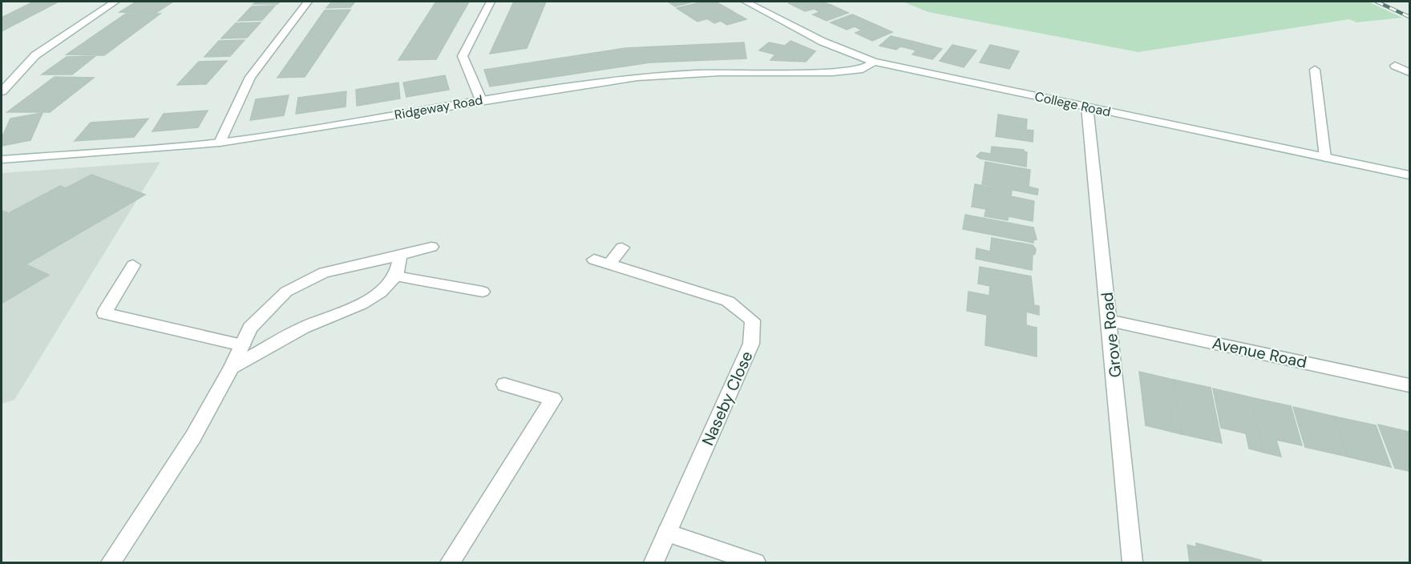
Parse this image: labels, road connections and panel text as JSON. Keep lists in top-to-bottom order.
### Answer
{
  "streets": {
    "street": [
      "College Road",
      "Ridgeway Road",
      "Grove Road",
      "Avenue Road",
      "Naseby Close"
    ]
  },
  "crossings": [
    ["College Road", "Ridgeway Road"],
    ["College Road", "Grove Road"],
    ["Grove Road", "Avenue Road"]
  ]
}
